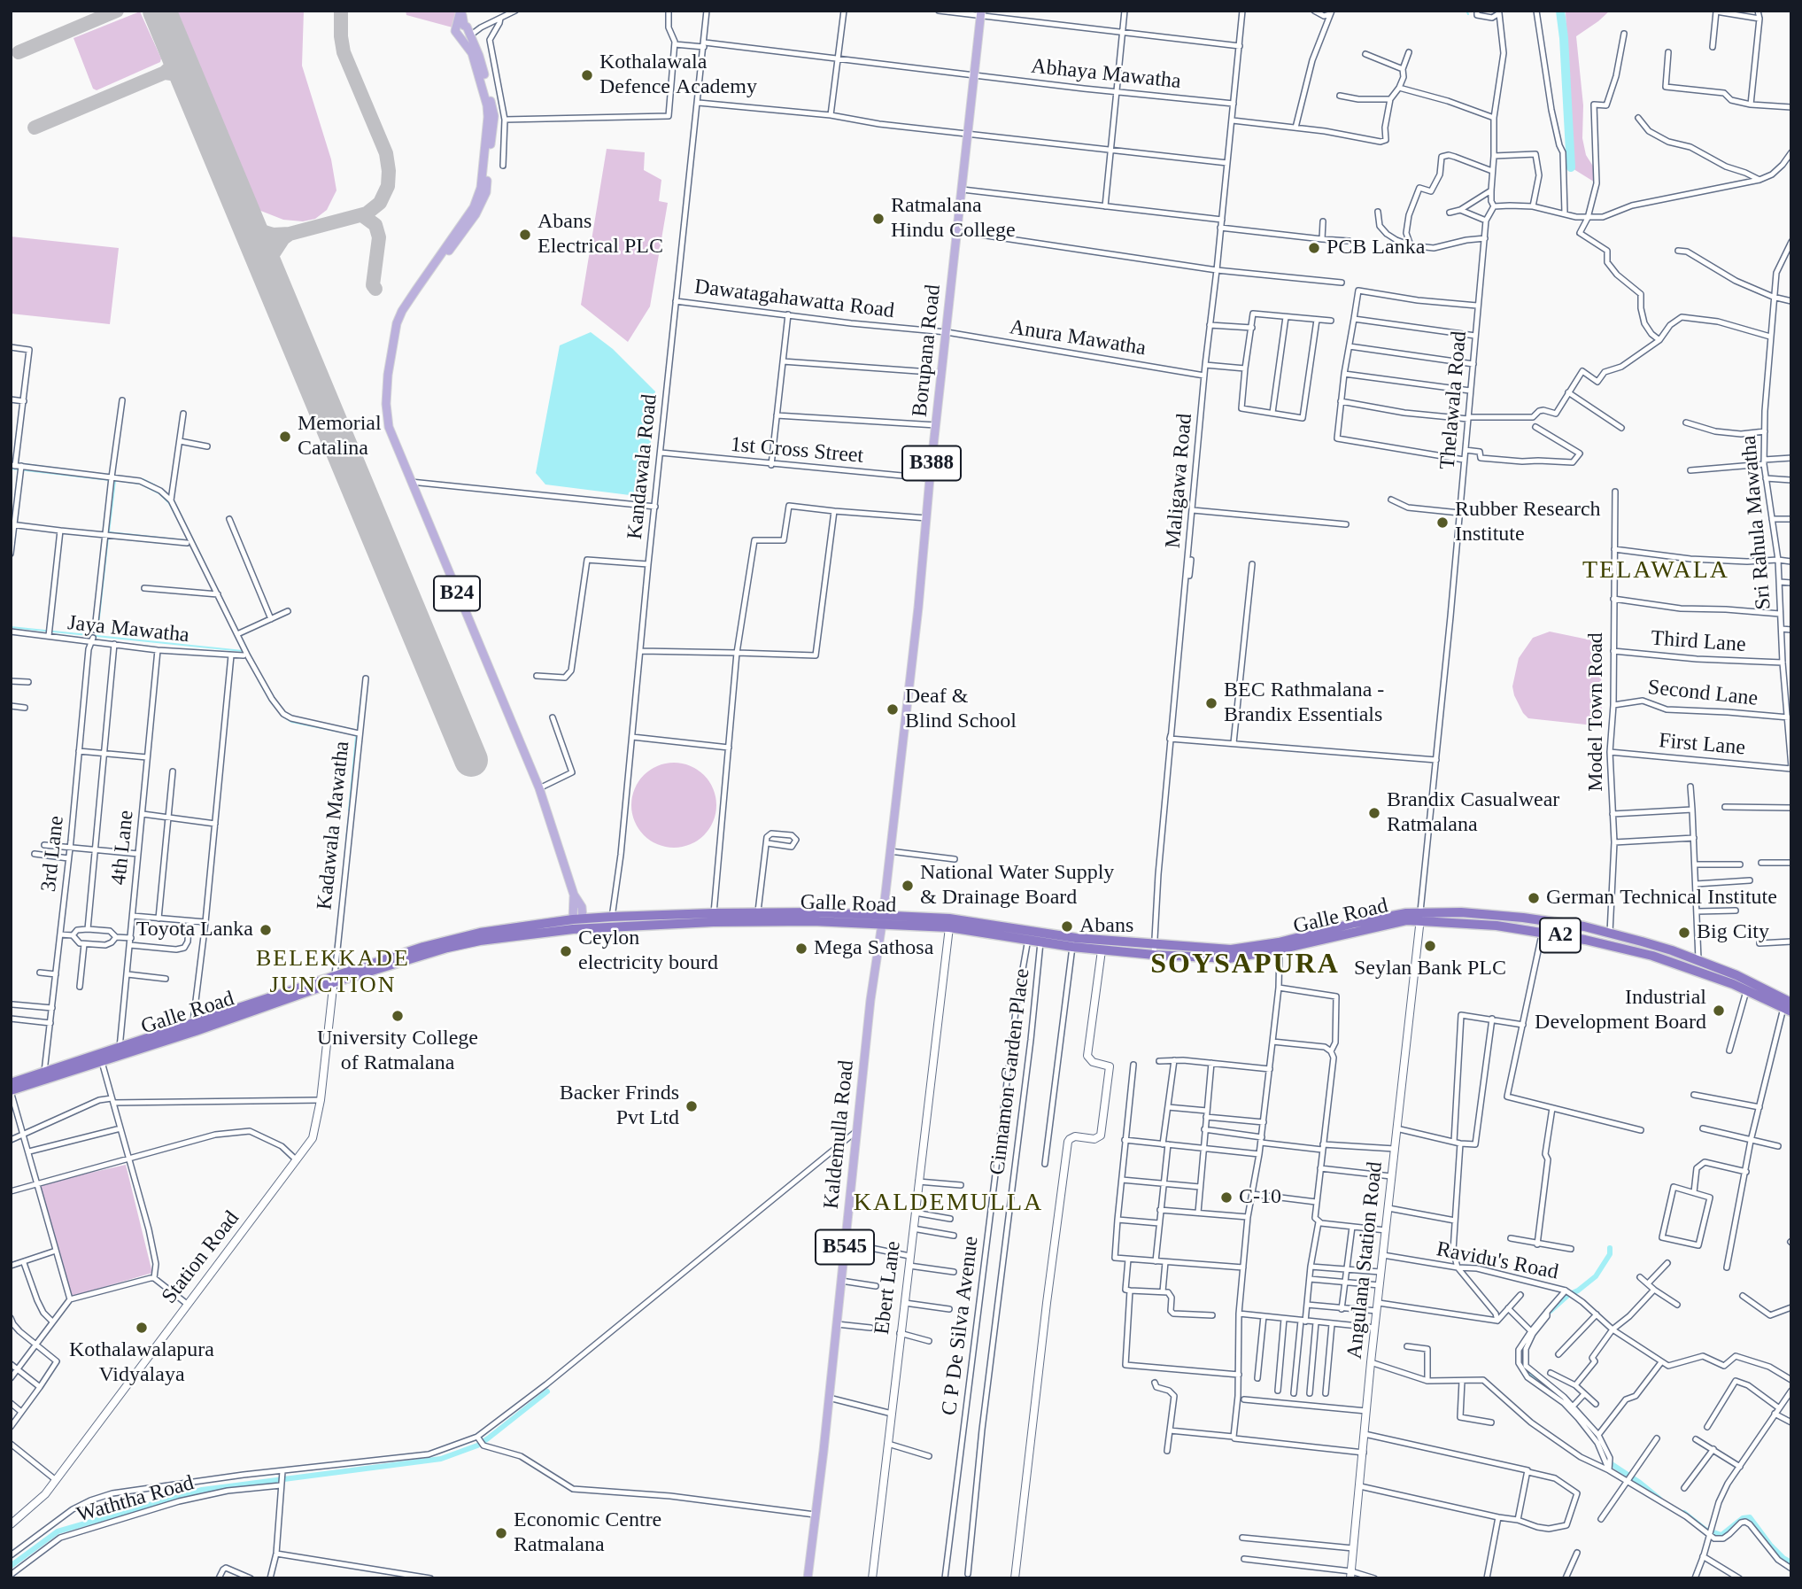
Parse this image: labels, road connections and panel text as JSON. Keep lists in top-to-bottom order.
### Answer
{
  "streets": {
    "highway": ["Galle Road", "A2"],
    "main road": [
      "Borupana Road",
      "B388",
      "B24",
      "Kaldemulla Road",
      "B545"
    ],
    "street": [
      "Abhaya Mawatha",
      "Dawatagahawatta Road",
      "Anura Mawatha",
      "Thelawala Road",
      "1st Cross Street",
      "Kandawala Road",
      "Maligawa Road",
      "Sri Rahula Mawatha",
      "Jaya Mawatha",
      "Third Lane",
      "Second Lane",
      "Model Town Road",
      "First Lane",
      "Kadawala Mawatha",
      "4th Lane",
      "3rd Lane",
      "Cinnamon Garden Place",
      "Station Road",
      "Angulana Station Road",
      "Ravidu's Road",
      "Ebert Lane",
      "C P De Silva Avenue",
      "Waththa Road"
    ]
  },
  "crossings": [
    ["Abhaya Mawatha", "Borupana Road"],
    ["Abhaya Mawatha", "Kandawala Road"],
    ["Abhaya Mawatha", "Maligawa Road"],
    ["Dawatagahawatta Road", "Anura Mawatha"],
    ["Dawatagahawatta Road", "Borupana Road"],
    ["Dawatagahawatta Road", "Kandawala Road"],
    ["Anura Mawatha", "Borupana Road"],
    ["Anura Mawatha", "Maligawa Road"],
    ["Borupana Road", "1st Cross Street"],
    ["Borupana Road", "Galle Road"],
    ["Borupana Road", "Kaldemulla Road"],
    ["Thelawala Road", "Galle Road"],
    ["Thelawala Road", "Angulana Station Road"],
    ["1st Cross Street", "Kandawala Road"],
    ["Kandawala Road", "Galle Road"],
    ["Maligawa Road", "Galle Road"],
    ["Sri Rahula Mawatha", "Third Lane"],
    ["Sri Rahula Mawatha", "Second Lane"],
    ["Sri Rahula Mawatha", "First Lane"],
    ["B24", "Galle Road"],
    ["Jaya Mawatha", "4th Lane"],
    ["Jaya Mawatha", "3rd Lane"],
    ["Third Lane", "Model Town Road"],
    ["Second Lane", "Model Town Road"],
    ["Model Town Road", "First Lane"],
    ["Model Town Road", "Galle Road"],
    ["Kadawala Mawatha", "Galle Road"],
    ["Kadawala Mawatha", "Station Road"],
    ["4th Lane", "Galle Road"],
    ["3rd Lane", "Galle Road"],
    ["Galle Road", "A2"],
    ["Galle Road", "Cinnamon Garden Place"],
    ["Galle Road", "Kaldemulla Road"],
    ["Galle Road", "Station Road"],
    ["Galle Road", "Angulana Station Road"],
    ["Galle Road", "Ebert Lane"],
    ["Galle Road", "C P De Silva Avenue"],
    ["Angulana Station Road", "Ravidu's Road"]
  ],
  "districts": [
    "TELAWALA",
    "BELEKKADE JUNCTION",
    "SOYSAPURA",
    "KALDEMULLA"
  ],
  "places": [
    "Kothalawala Defence Academy",
    "Ratmalana Hindu College",
    "Abans Electrical PLC",
    "PCB Lanka",
    "Memorial Catalina",
    "Rubber Research Institute",
    "BEC Rathmalana - Brandix Essentials",
    "Deaf & Blind School",
    "Brandix Casualwear Ratmalana",
    "National Water Supply & Drainage Board",
    "German Technical Institute",
    "Abans",
    "Toyota Lanka",
    "Big City",
    "Seylan Bank PLC",
    "Mega Sathosa",
    "Ceylon electricity bourd",
    "Industrial Development Board",
    "University College of Ratmalana",
    "Backer Frinds Pvt Ltd",
    "C-10",
    "Kothalawalapura Vidyalaya",
    "Economic Centre Ratmalana"
  ]
}
